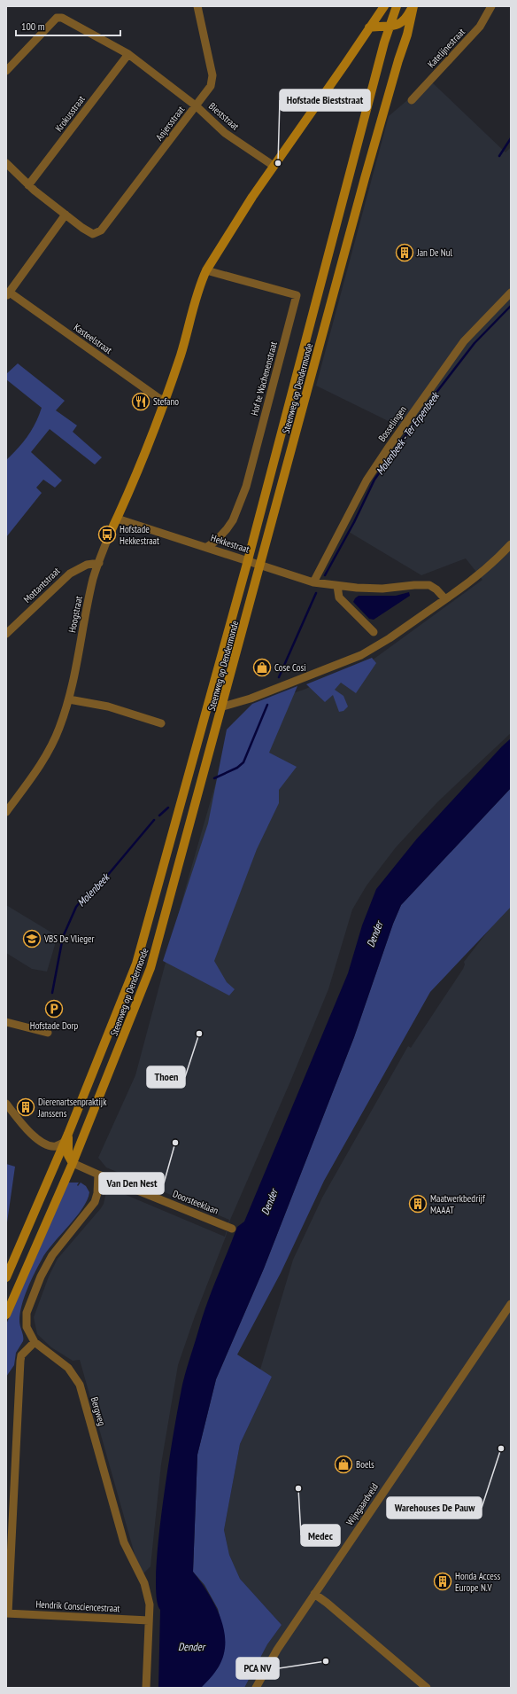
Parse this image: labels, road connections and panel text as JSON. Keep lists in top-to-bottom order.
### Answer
{
  "streets": {
    "main road": ["Steenweg op Dendermonde"],
    "street": [
      "Katelijnestraat",
      "Krokusstraat",
      "Bieststraat",
      "Anjersstraat",
      "Kasteelstraat",
      "Hof te Wachenenstraat",
      "Bosselingen",
      "Hekkestraat",
      "Mottantstraat",
      "Hoogstraat",
      "Doorsteeklaan",
      "Bergweg",
      "Wijngaardveld",
      "Hendrik Consciencestraat"
    ]
  },
  "crossings": [
    ["Krokusstraat", "Anjersstraat"],
    ["Bieststraat", "Anjersstraat"],
    ["Anjersstraat", "Kasteelstraat"],
    ["Hof te Wachenenstraat", "Hekkestraat"],
    ["Steenweg op Dendermonde", "Hekkestraat"],
    ["Steenweg op Dendermonde", "Doorsteeklaan"],
    ["Bosselingen", "Hekkestraat"],
    ["Mottantstraat", "Hoogstraat"],
    ["Doorsteeklaan", "Bergweg"],
    ["Bergweg", "Hendrik Consciencestraat"]
  ],
  "water": ["Molenbeek - Ter Erpenbeek", "Molenbeek", "Dender"],
  "places": {
    "other": [
      "Hofstade Bieststraat",
      "Thoen",
      "Van Den Nest",
      "Warehouses De Pauw",
      "Medec",
      "PCA NV"
    ],
    "building": [
      "Jan De Nul",
      "Dierenartsenpraktijk Janssens",
      "Maatwerkbedrijf MAAAT",
      "Honda Access Europe N.V"
    ],
    "restaurant": ["Stefano"],
    "bus stop": ["Hofstade Hekkestraat"],
    "shop": ["Cose Cosi", "Boels"],
    "school or university": ["VBS De Vlieger"],
    "parking": ["Hofstade Dorp"]
  },
  "scale_bar": "100 m"
}
